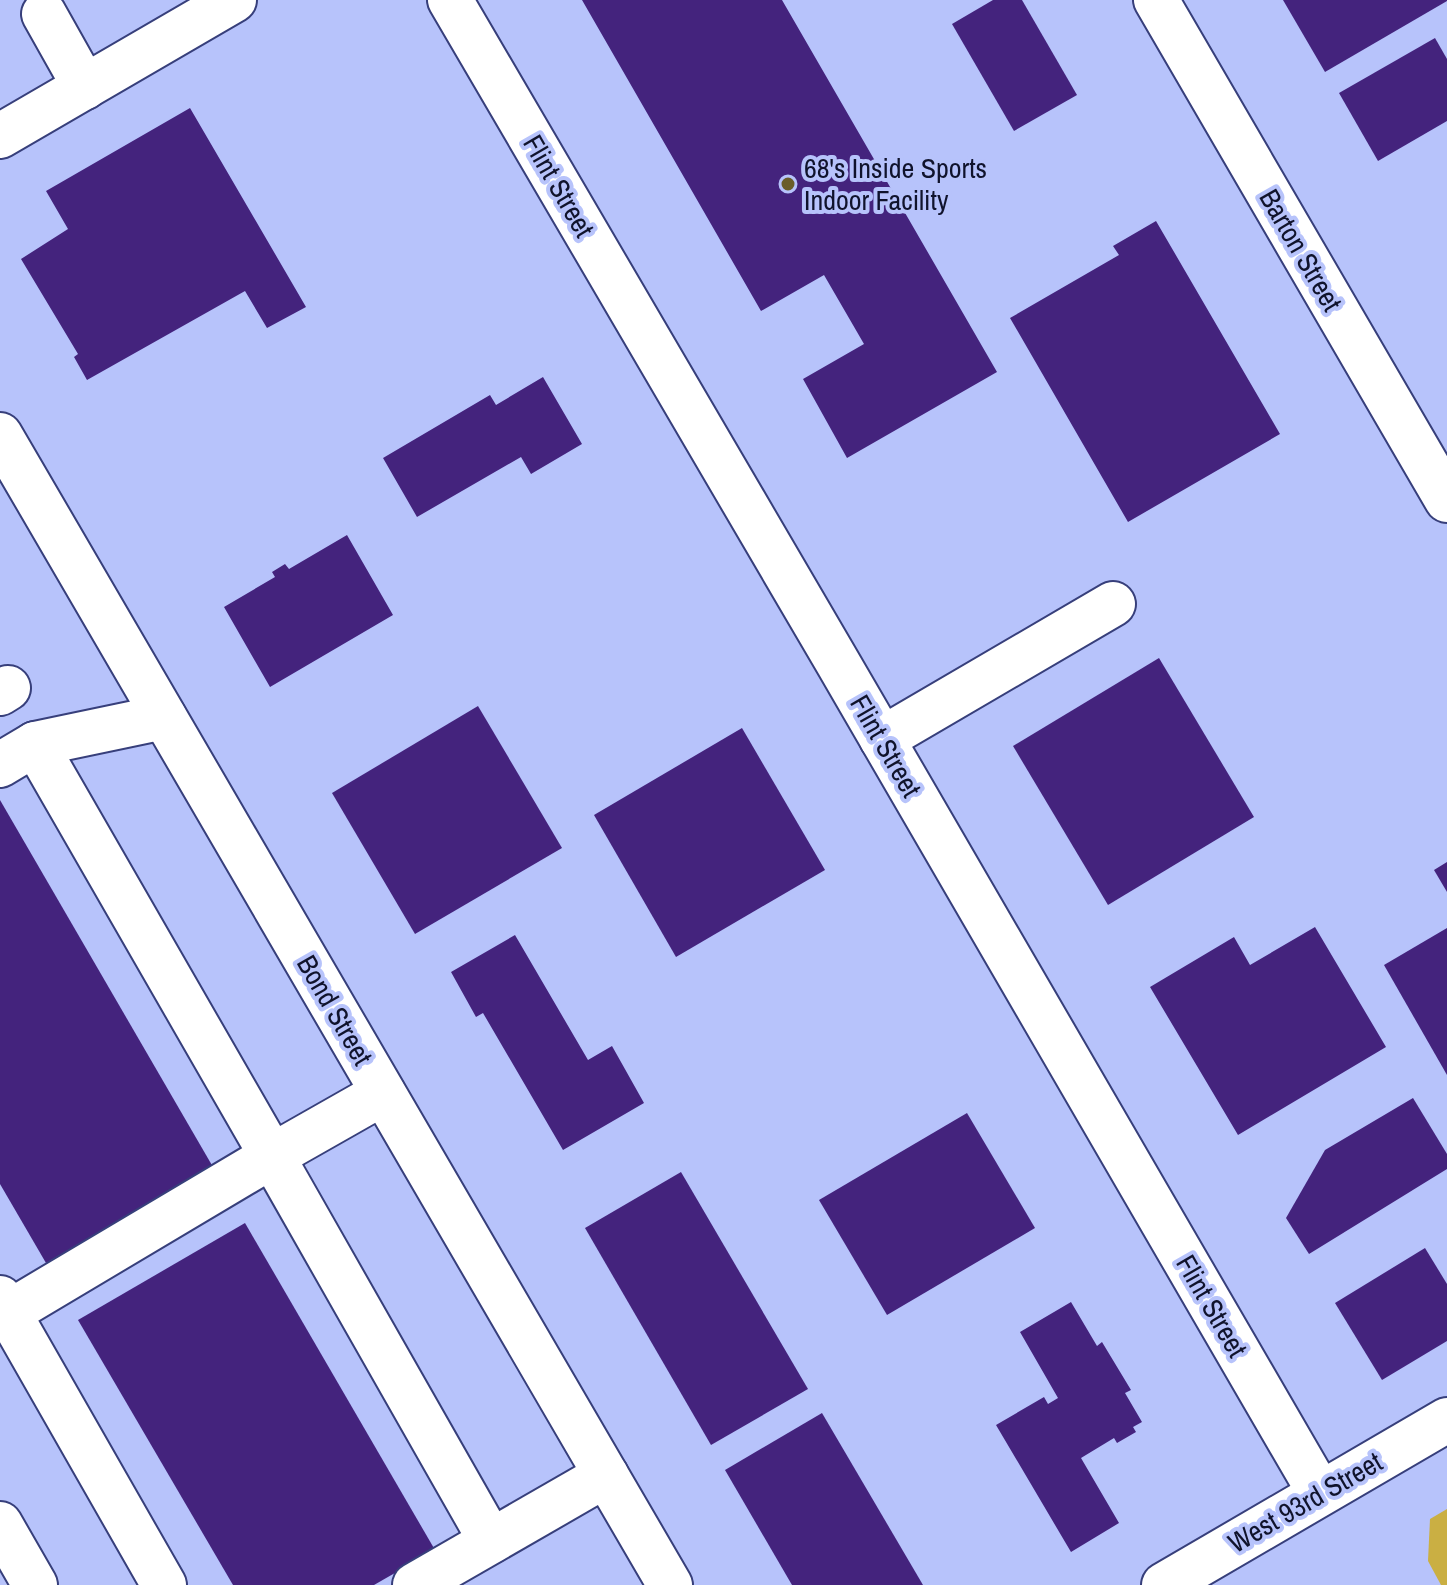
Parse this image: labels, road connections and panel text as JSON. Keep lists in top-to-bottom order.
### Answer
{
  "streets": {
    "street": [
      "Flint Street",
      "Barton Street",
      "Bond Street",
      "West 93rd Street"
    ]
  },
  "crossings": [
    ["Flint Street", "West 93rd Street"]
  ],
  "places": ["68's Inside Sports Indoor Facility"]
}
